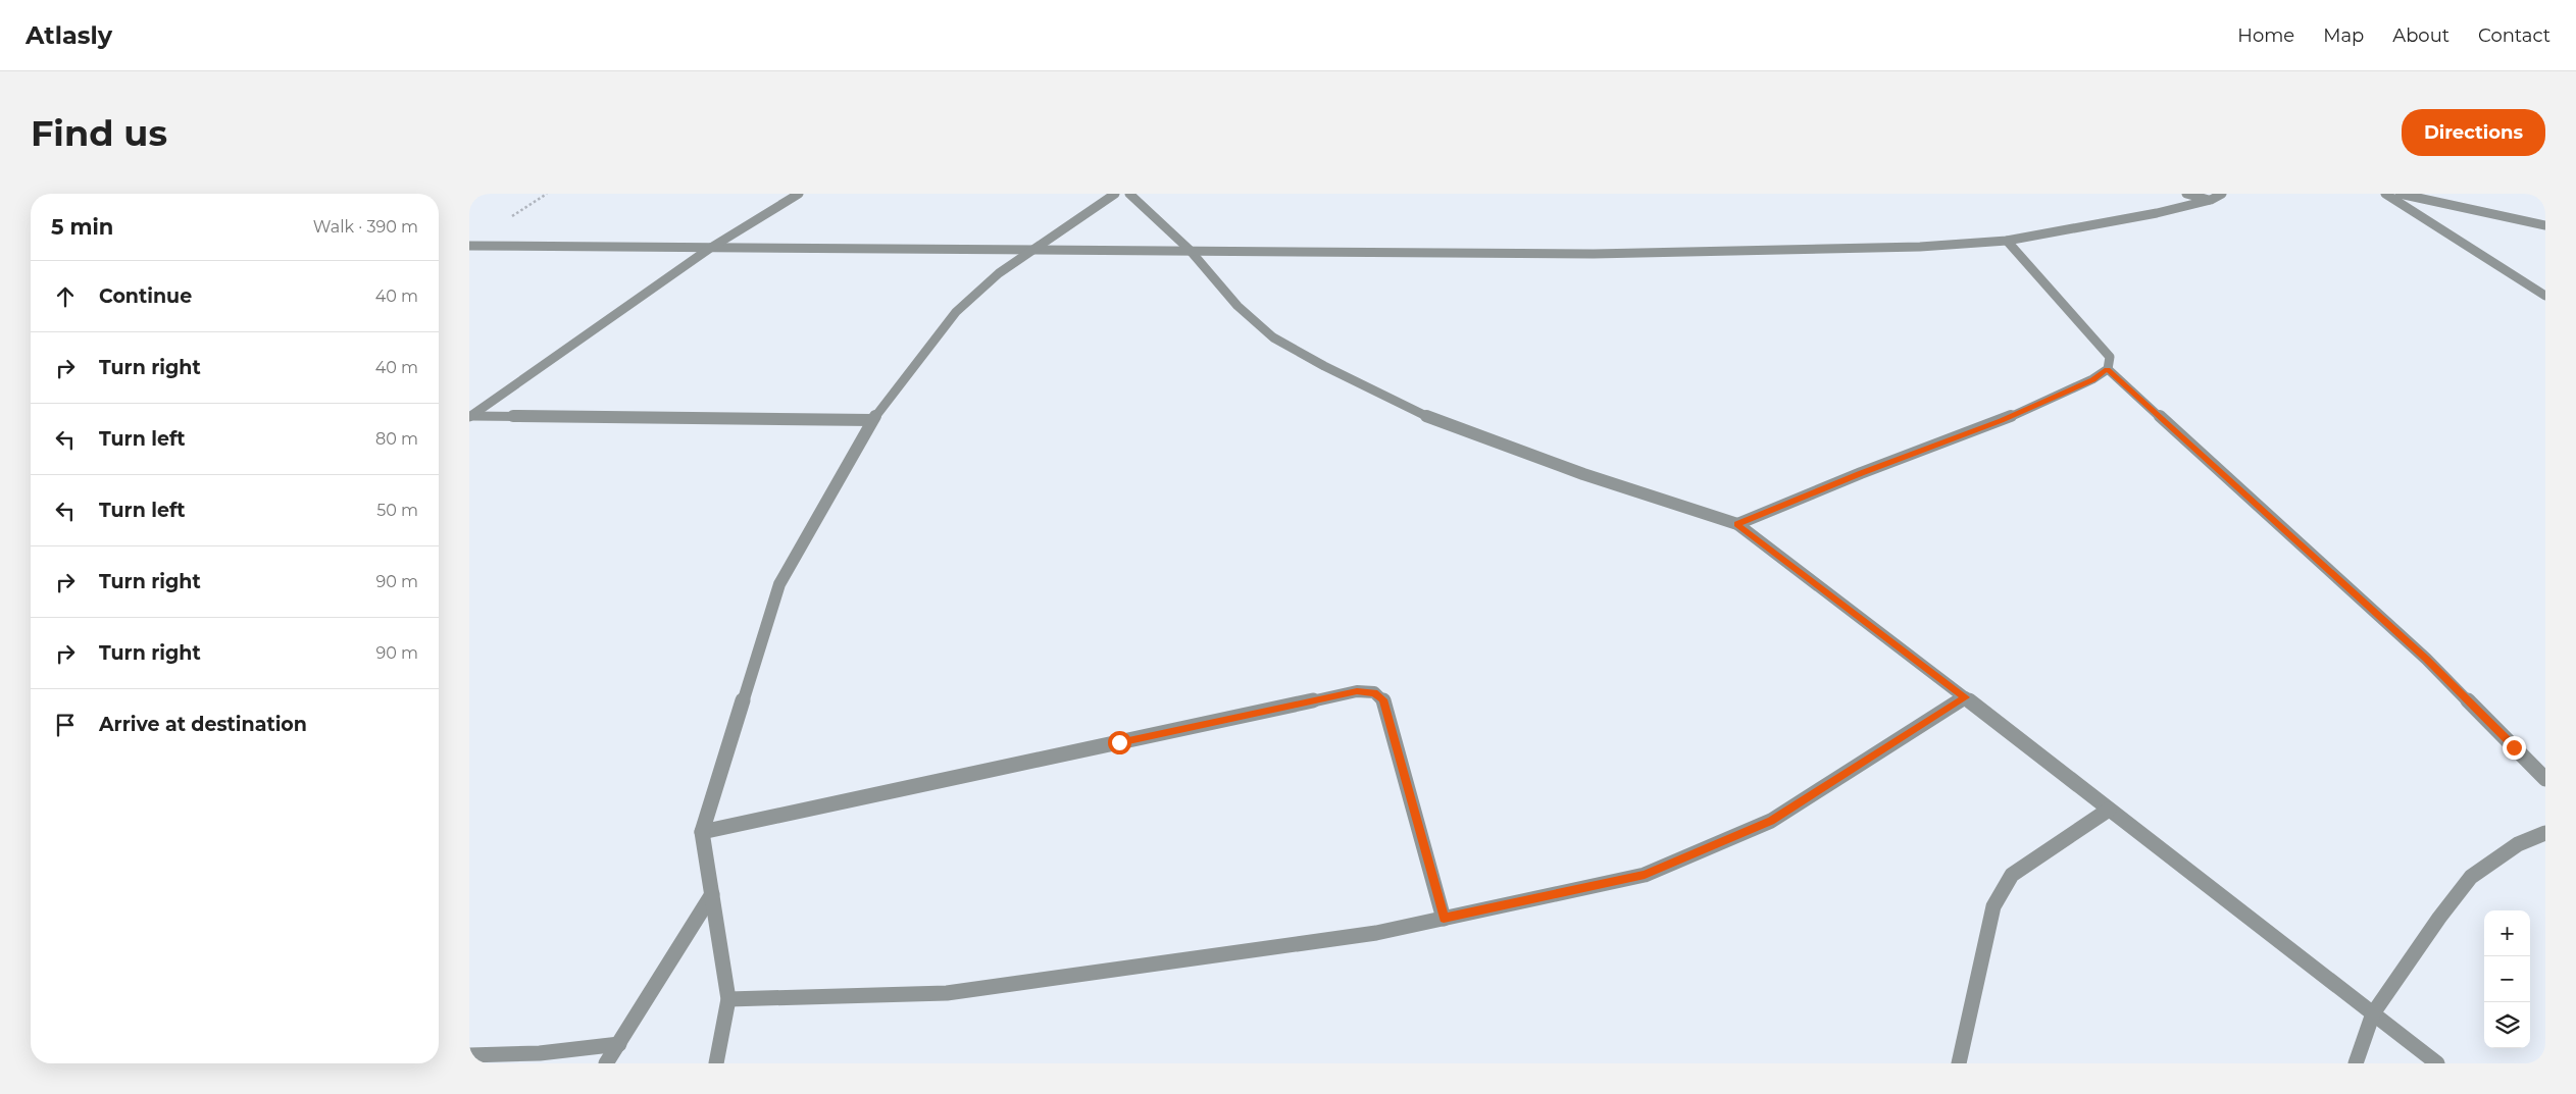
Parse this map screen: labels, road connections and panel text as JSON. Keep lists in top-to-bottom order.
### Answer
{
  "page": {
    "header": "Atlasly",
    "nav": [
      "Home",
      "Map",
      "About",
      "Contact"
    ],
    "buttons": "Directions",
    "title": "Find us",
    "heading": ["5 min", "Walk · 390 m"],
    "list": [
      ["Continue", "40 m"],
      ["Turn right", "40 m"],
      ["Turn left", "80 m"],
      ["Turn left", "50 m"],
      ["Turn right", "90 m"],
      ["Turn right", "90 m"],
      "Arrive at destination"
    ],
    "map_buttons": ["+", "−"]
  }
}
